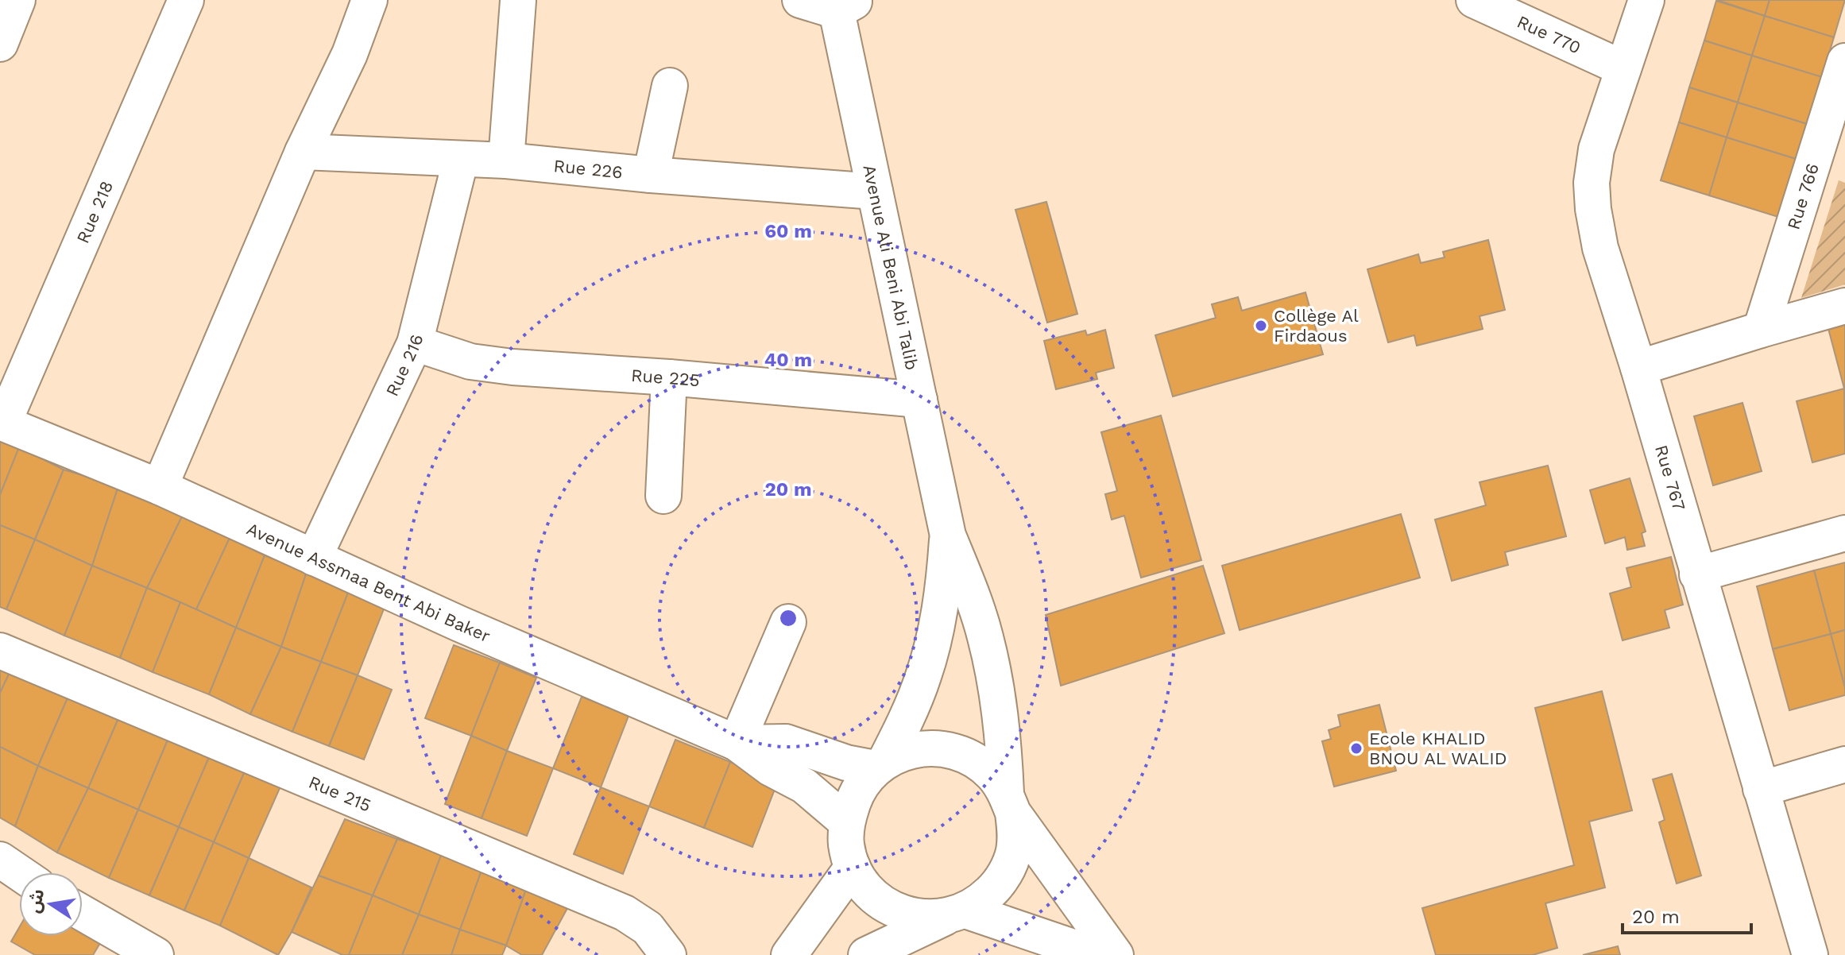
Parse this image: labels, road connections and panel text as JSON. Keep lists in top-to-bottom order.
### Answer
{
  "streets": {
    "street": [
      "Rue 770",
      "Rue 226",
      "Rue 766",
      "Rue 218",
      "Avenue Ali Beni Abi Talib",
      "Rue 216",
      "Rue 225",
      "Rue 767",
      "Avenue Assmaa Bent Abi Baker",
      "Rue 215"
    ]
  },
  "crossings": [
    ["Rue 770", "Rue 767"],
    ["Rue 226", "Avenue Ali Beni Abi Talib"],
    ["Rue 226", "Rue 216"],
    ["Rue 218", "Avenue Assmaa Bent Abi Baker"],
    ["Avenue Ali Beni Abi Talib", "Rue 225"],
    ["Avenue Ali Beni Abi Talib", "Avenue Assmaa Bent Abi Baker"],
    ["Rue 216", "Rue 225"],
    ["Rue 216", "Avenue Assmaa Bent Abi Baker"]
  ],
  "places": ["Collège Al Firdaous", "Ecole KHALID BNOU AL WALID"],
  "scale_bar": "20 m",
  "north": "left",
  "rings": ["60 m", "40 m", "20 m"]
}
